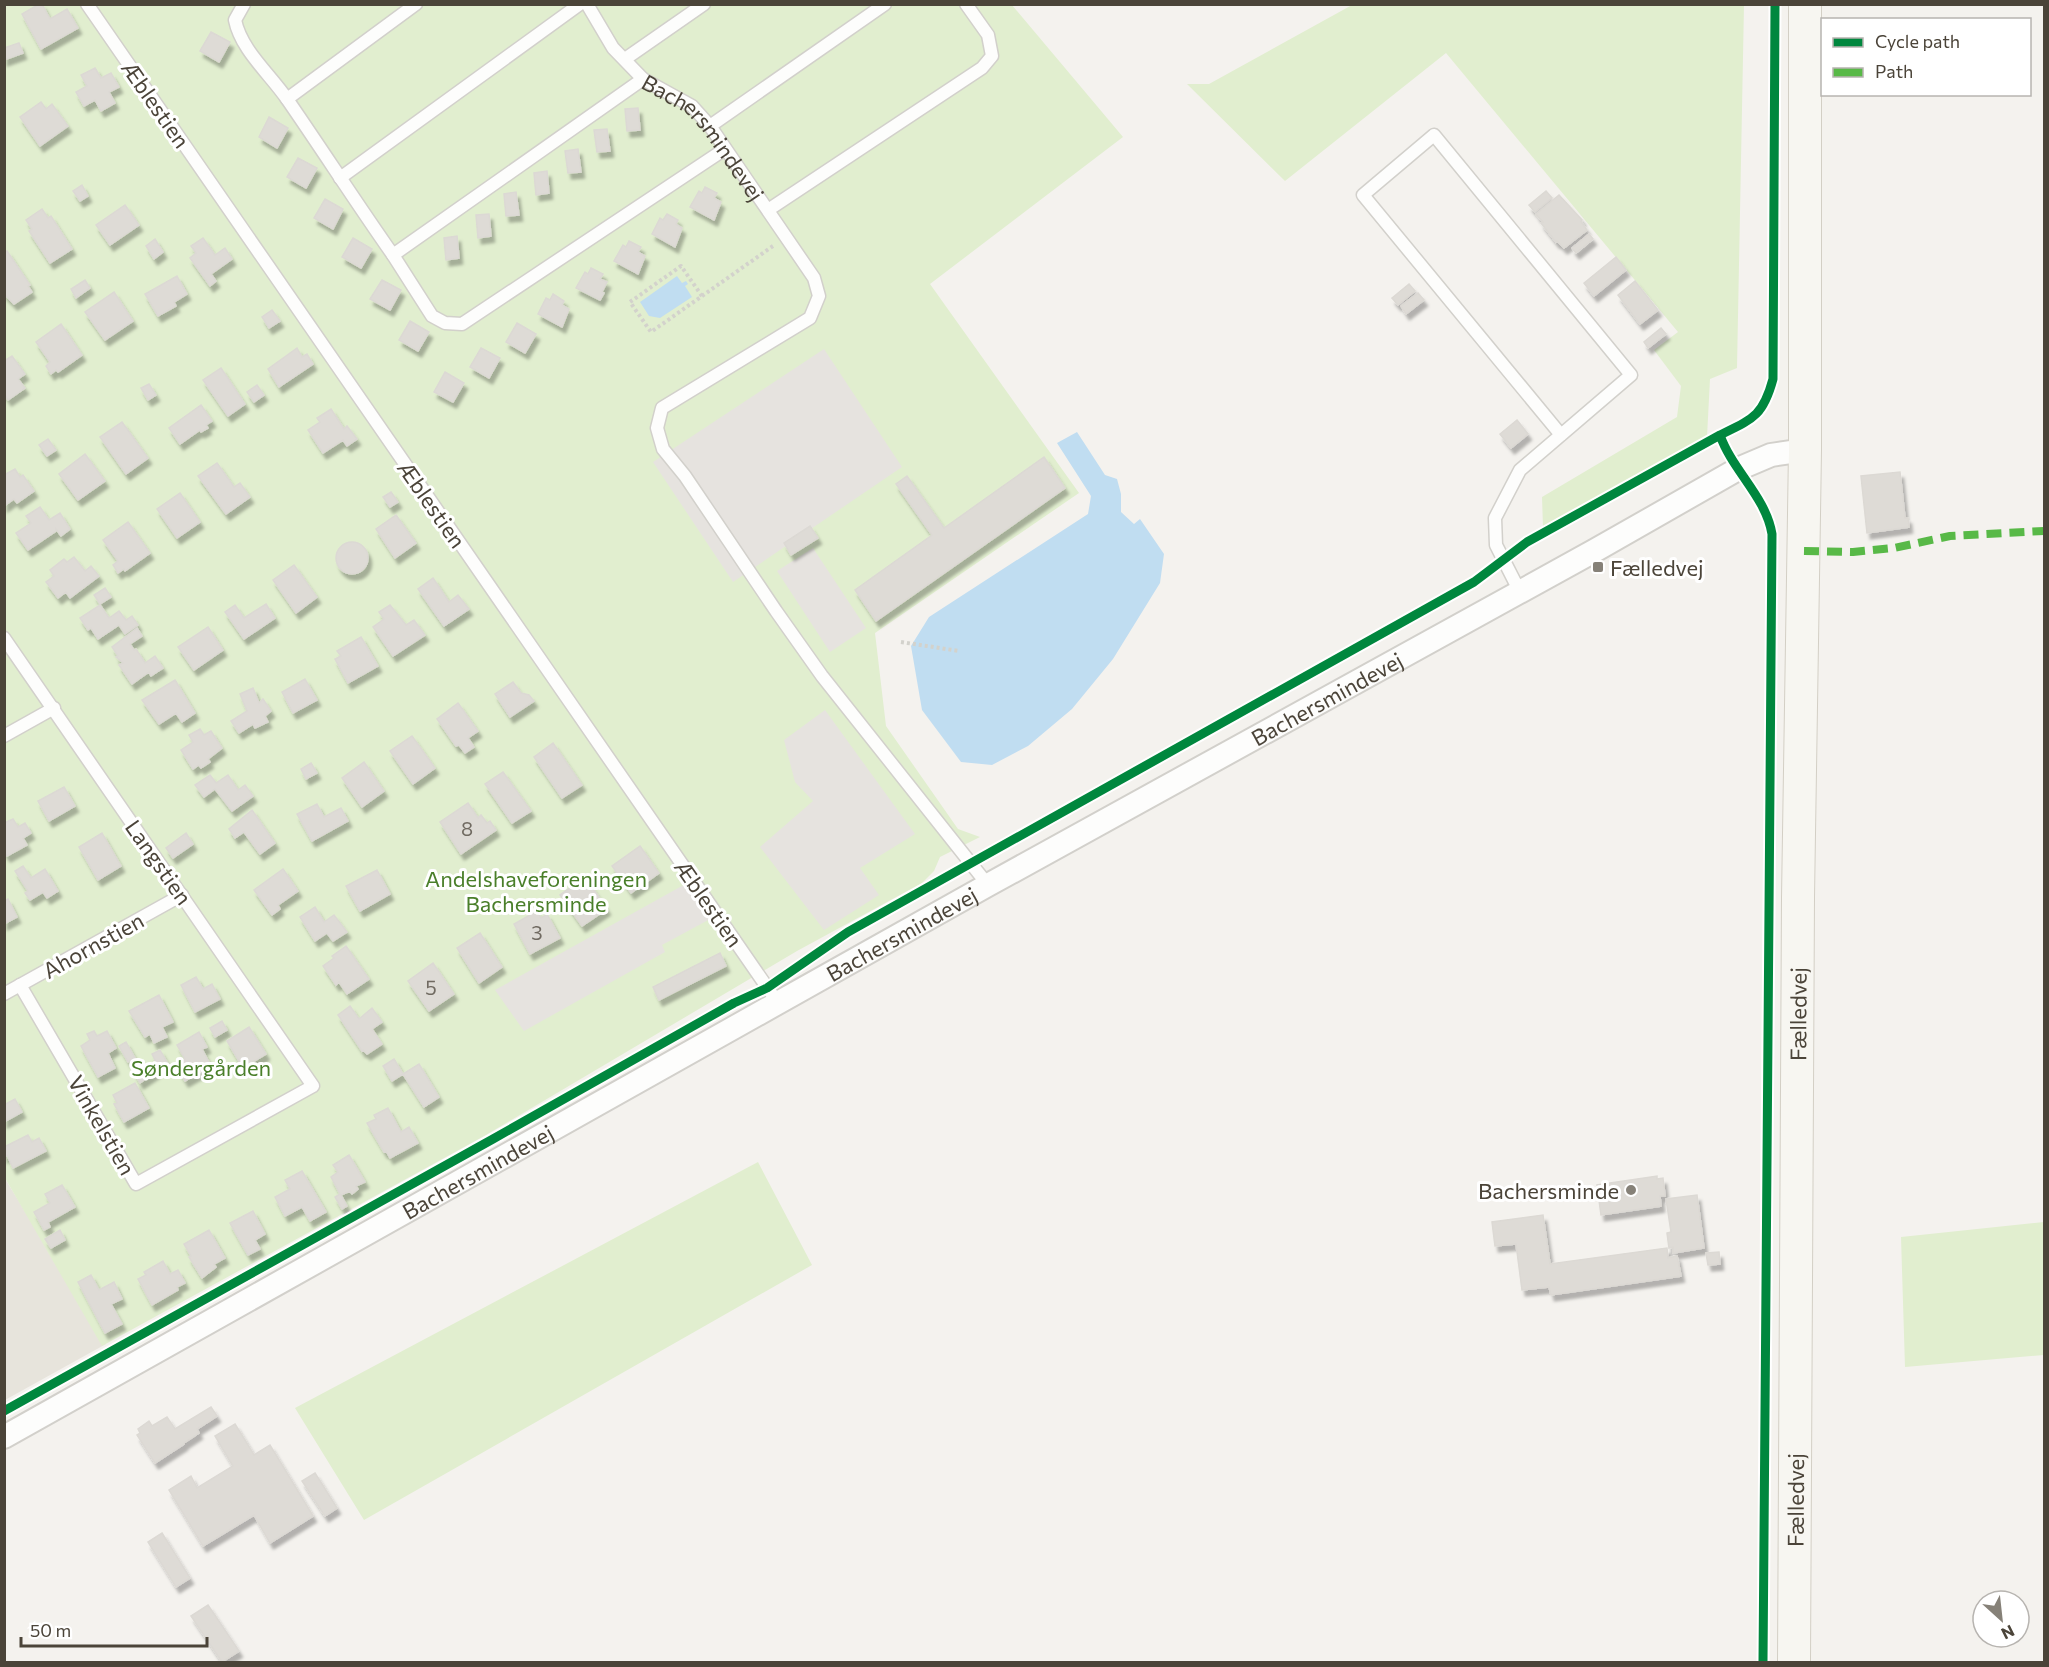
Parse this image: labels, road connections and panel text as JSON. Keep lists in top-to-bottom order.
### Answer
{
  "streets": {
    "street": ["Bachersmindevej", "Fælledvej"],
    "lane": [
      "Æblestien",
      "Langstien",
      "Ahornstien",
      "Vinkelstien"
    ]
  },
  "crossings": [
    ["Æblestien", "Bachersmindevej"],
    ["Bachersmindevej", "Fælledvej"],
    ["Langstien", "Ahornstien"],
    ["Langstien", "Vinkelstien"],
    ["Ahornstien", "Vinkelstien"]
  ],
  "parks": ["Andelshaveforeningen Bachersminde", "Søndergården"],
  "places": {
    "transit": ["Fælledvej"],
    "other": ["Bachersminde"]
  },
  "house_numbers": ["8", "3", "5"],
  "legend": ["Cycle path", "Path"],
  "scale_bar": "50 m",
  "north": "bottom right"
}
